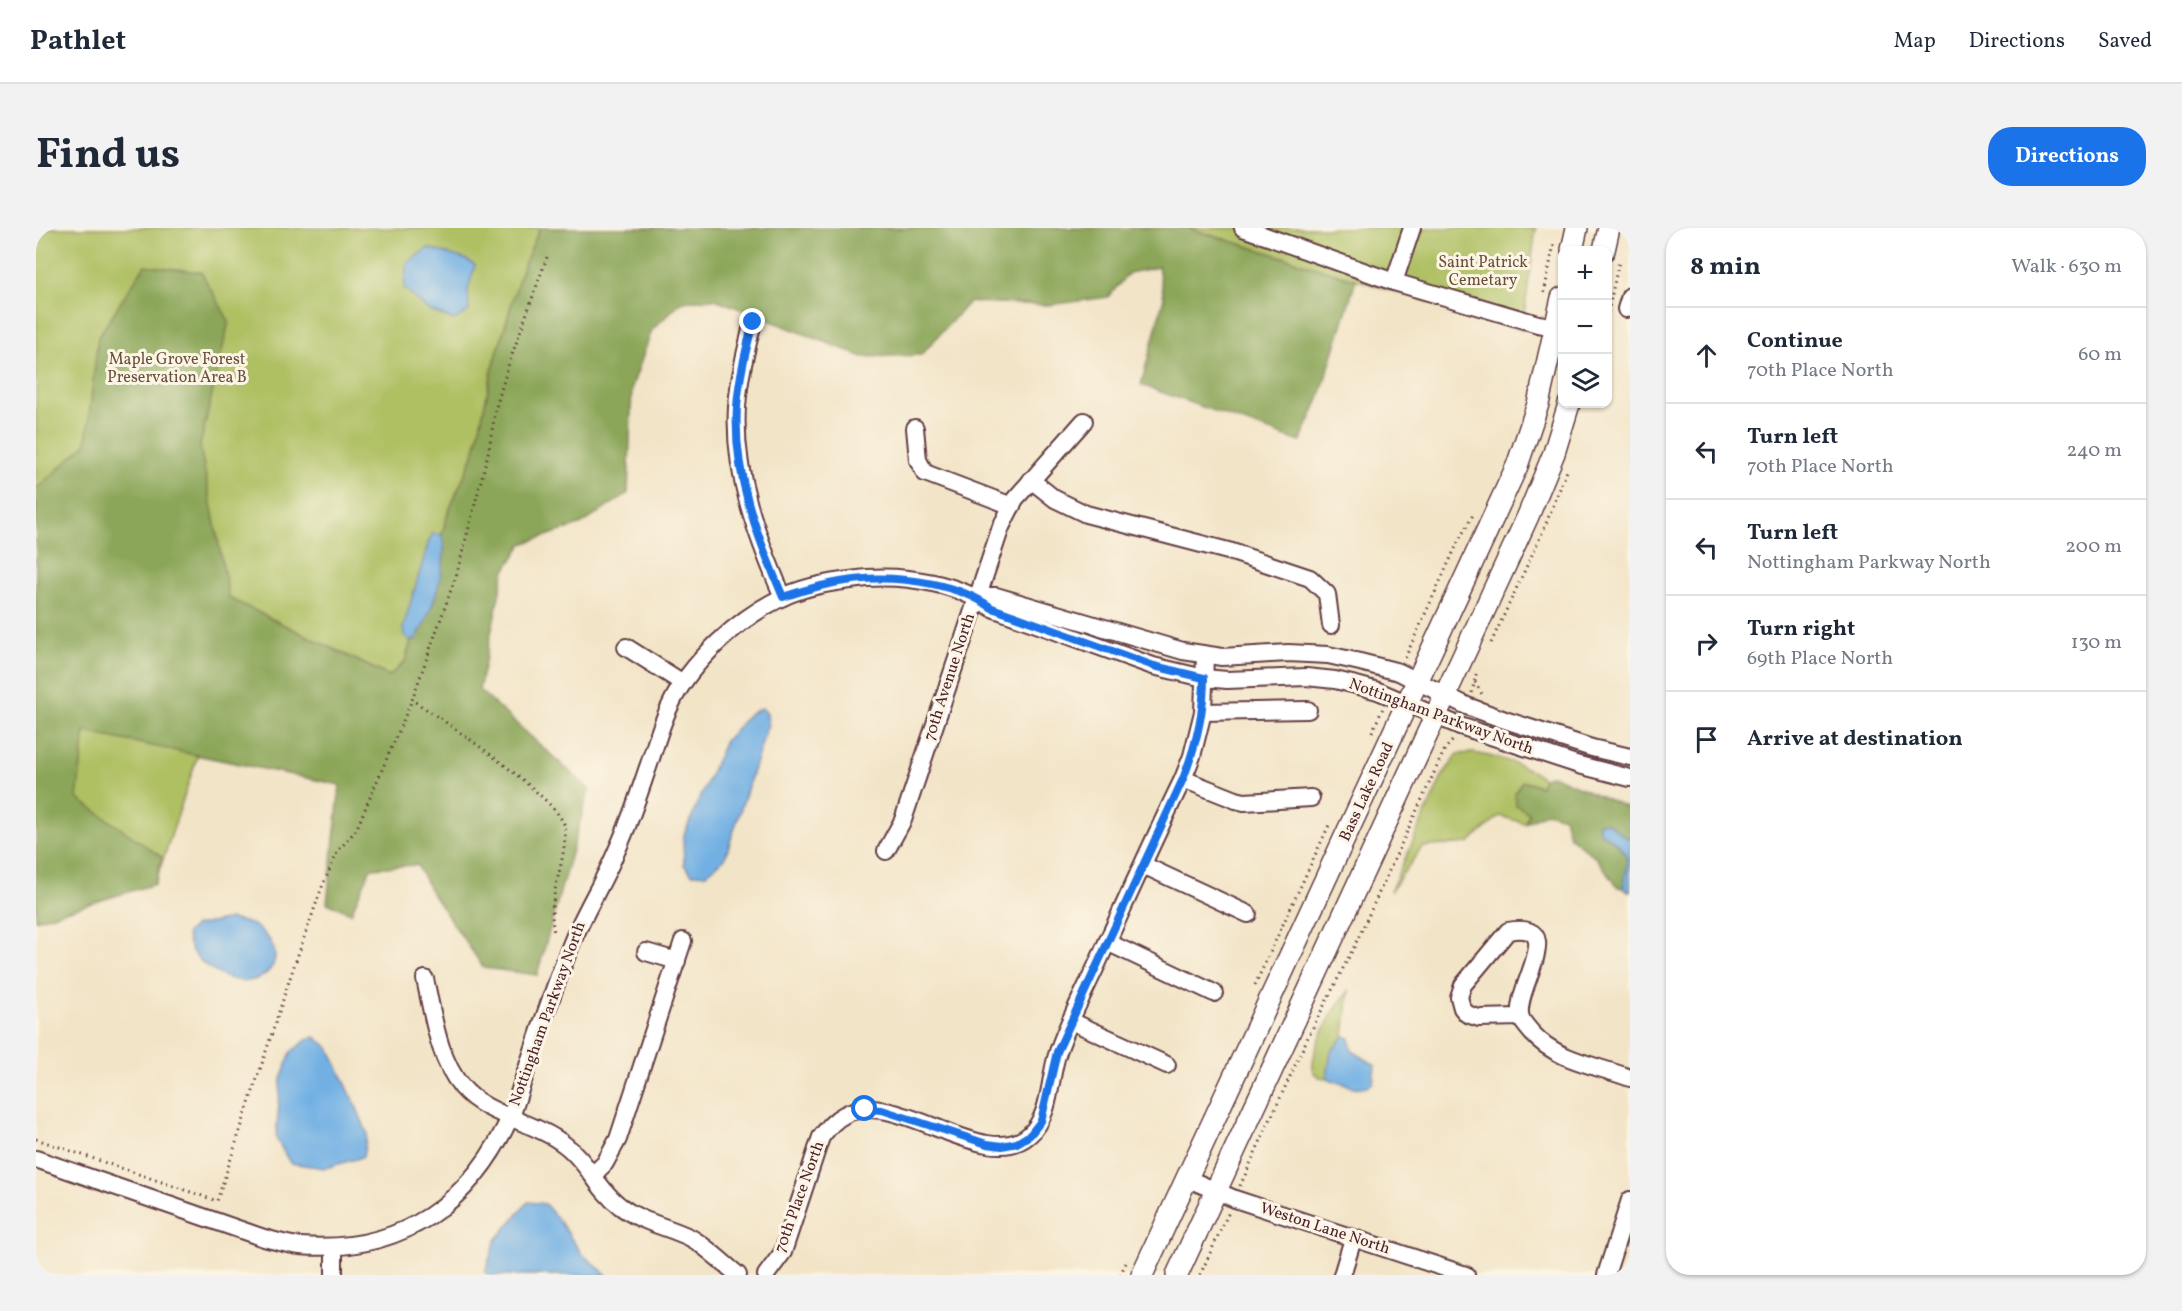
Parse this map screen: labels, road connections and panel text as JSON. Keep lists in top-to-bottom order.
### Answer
{
  "streets": {
    "main road": ["Bass Lake Road"],
    "street": [
      "70th Avenue North",
      "Nottingham Parkway North",
      "70th Place North",
      "Weston Lane North"
    ]
  },
  "crossings": [
    ["70th Avenue North", "Nottingham Parkway North"],
    ["Nottingham Parkway North", "Bass Lake Road"],
    ["Nottingham Parkway North", "70th Place North"],
    ["Bass Lake Road", "Weston Lane North"]
  ],
  "parks": ["Saint Patrick Cemetary", "Maple Grove Forest Preservation Area B"],
  "page": {
    "header": "Pathlet",
    "nav": ["Map", "Directions", "Saved"],
    "title": "Find us",
    "buttons": "Directions",
    "heading": ["8 min", "Walk · 630 m"],
    "map_buttons": ["+", "−"],
    "list": [
      ["Continue", "70th Place North", "60 m"],
      ["Turn left", "70th Place North", "240 m"],
      ["Turn left", "Nottingham Parkway North", "200 m"],
      ["Turn right", "69th Place North", "130 m"],
      "Arrive at destination"
    ]
  }
}
